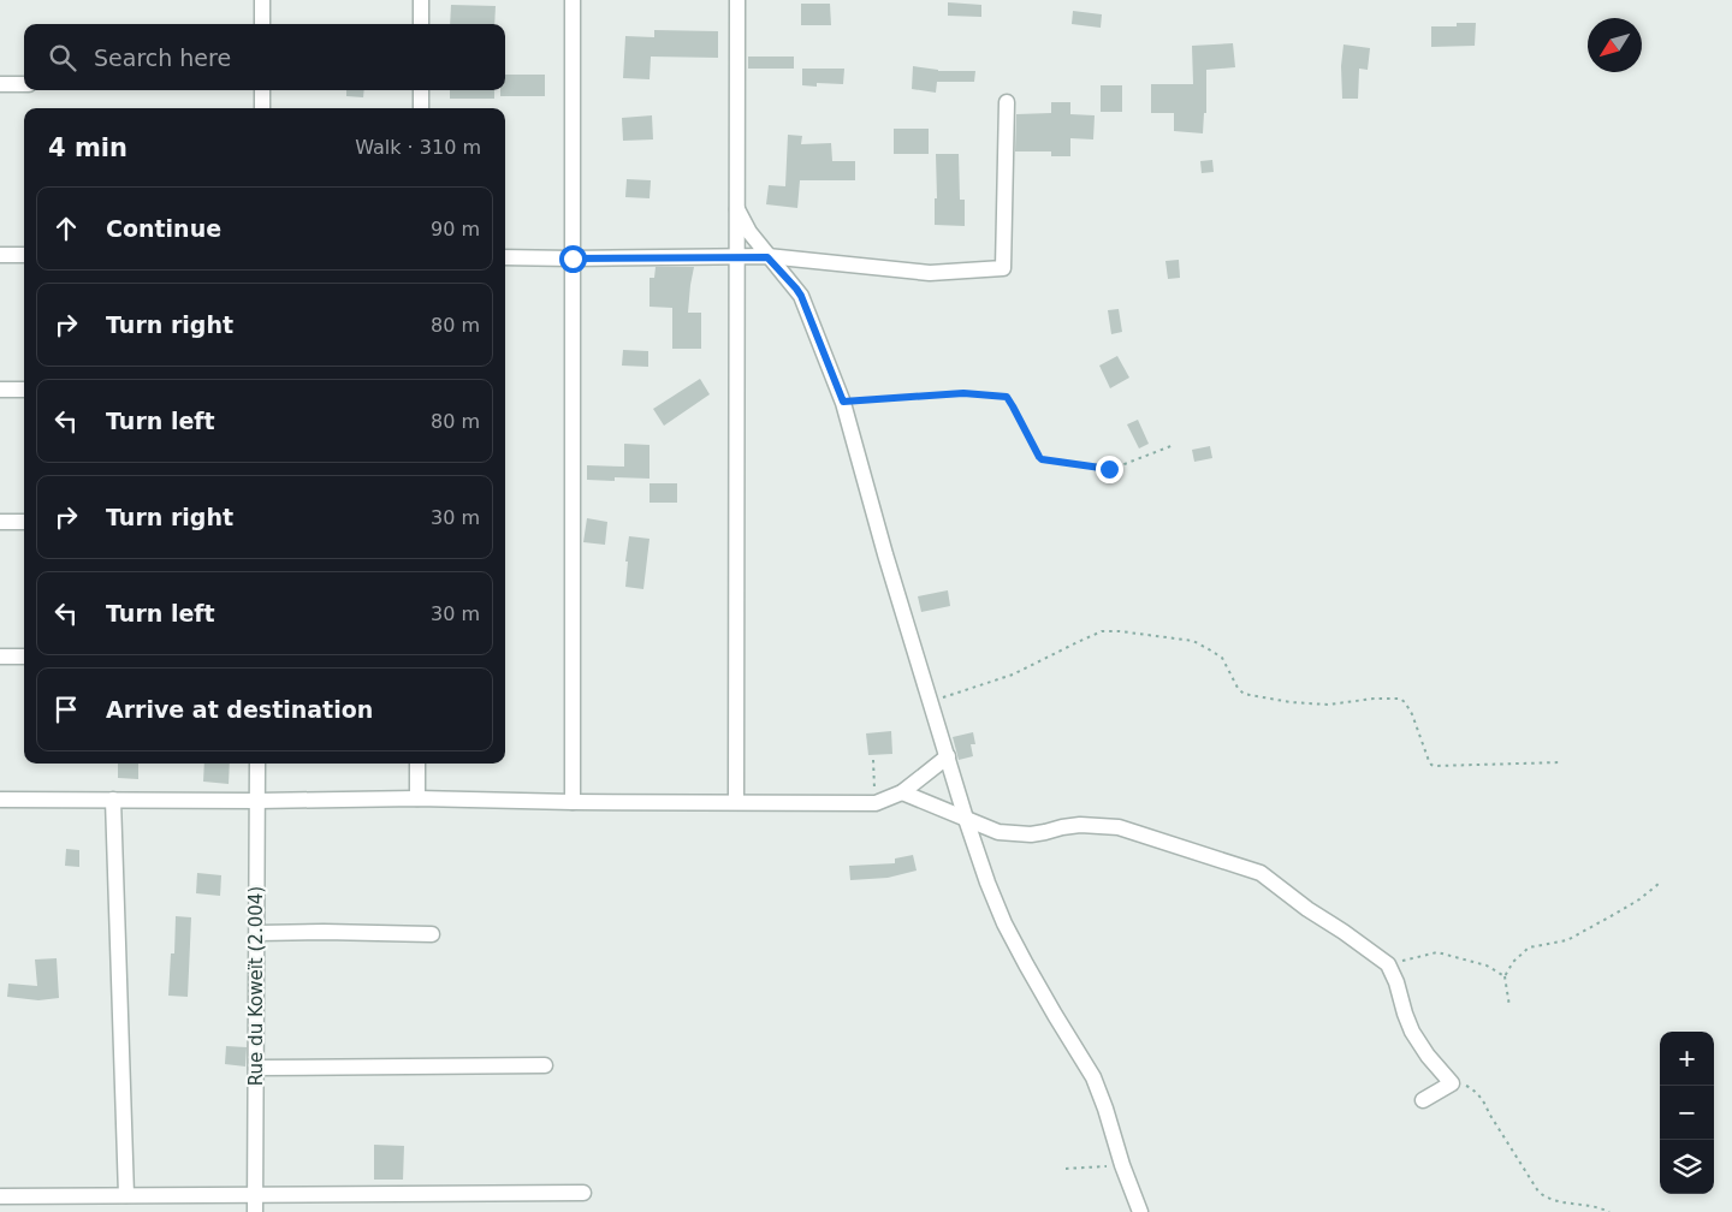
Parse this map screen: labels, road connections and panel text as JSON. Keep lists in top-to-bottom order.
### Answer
{
  "streets": {
    "street": ["Rue du Koweït (2.004)"]
  },
  "north": "bottom left",
  "page": {
    "search": "Search here",
    "heading": ["4 min", "Walk · 310 m"],
    "list": [
      ["Continue", "90 m"],
      ["Turn right", "80 m"],
      ["Turn left", "80 m"],
      ["Turn right", "30 m"],
      ["Turn left", "30 m"],
      "Arrive at destination"
    ],
    "map_buttons": ["+", "−"]
  }
}
